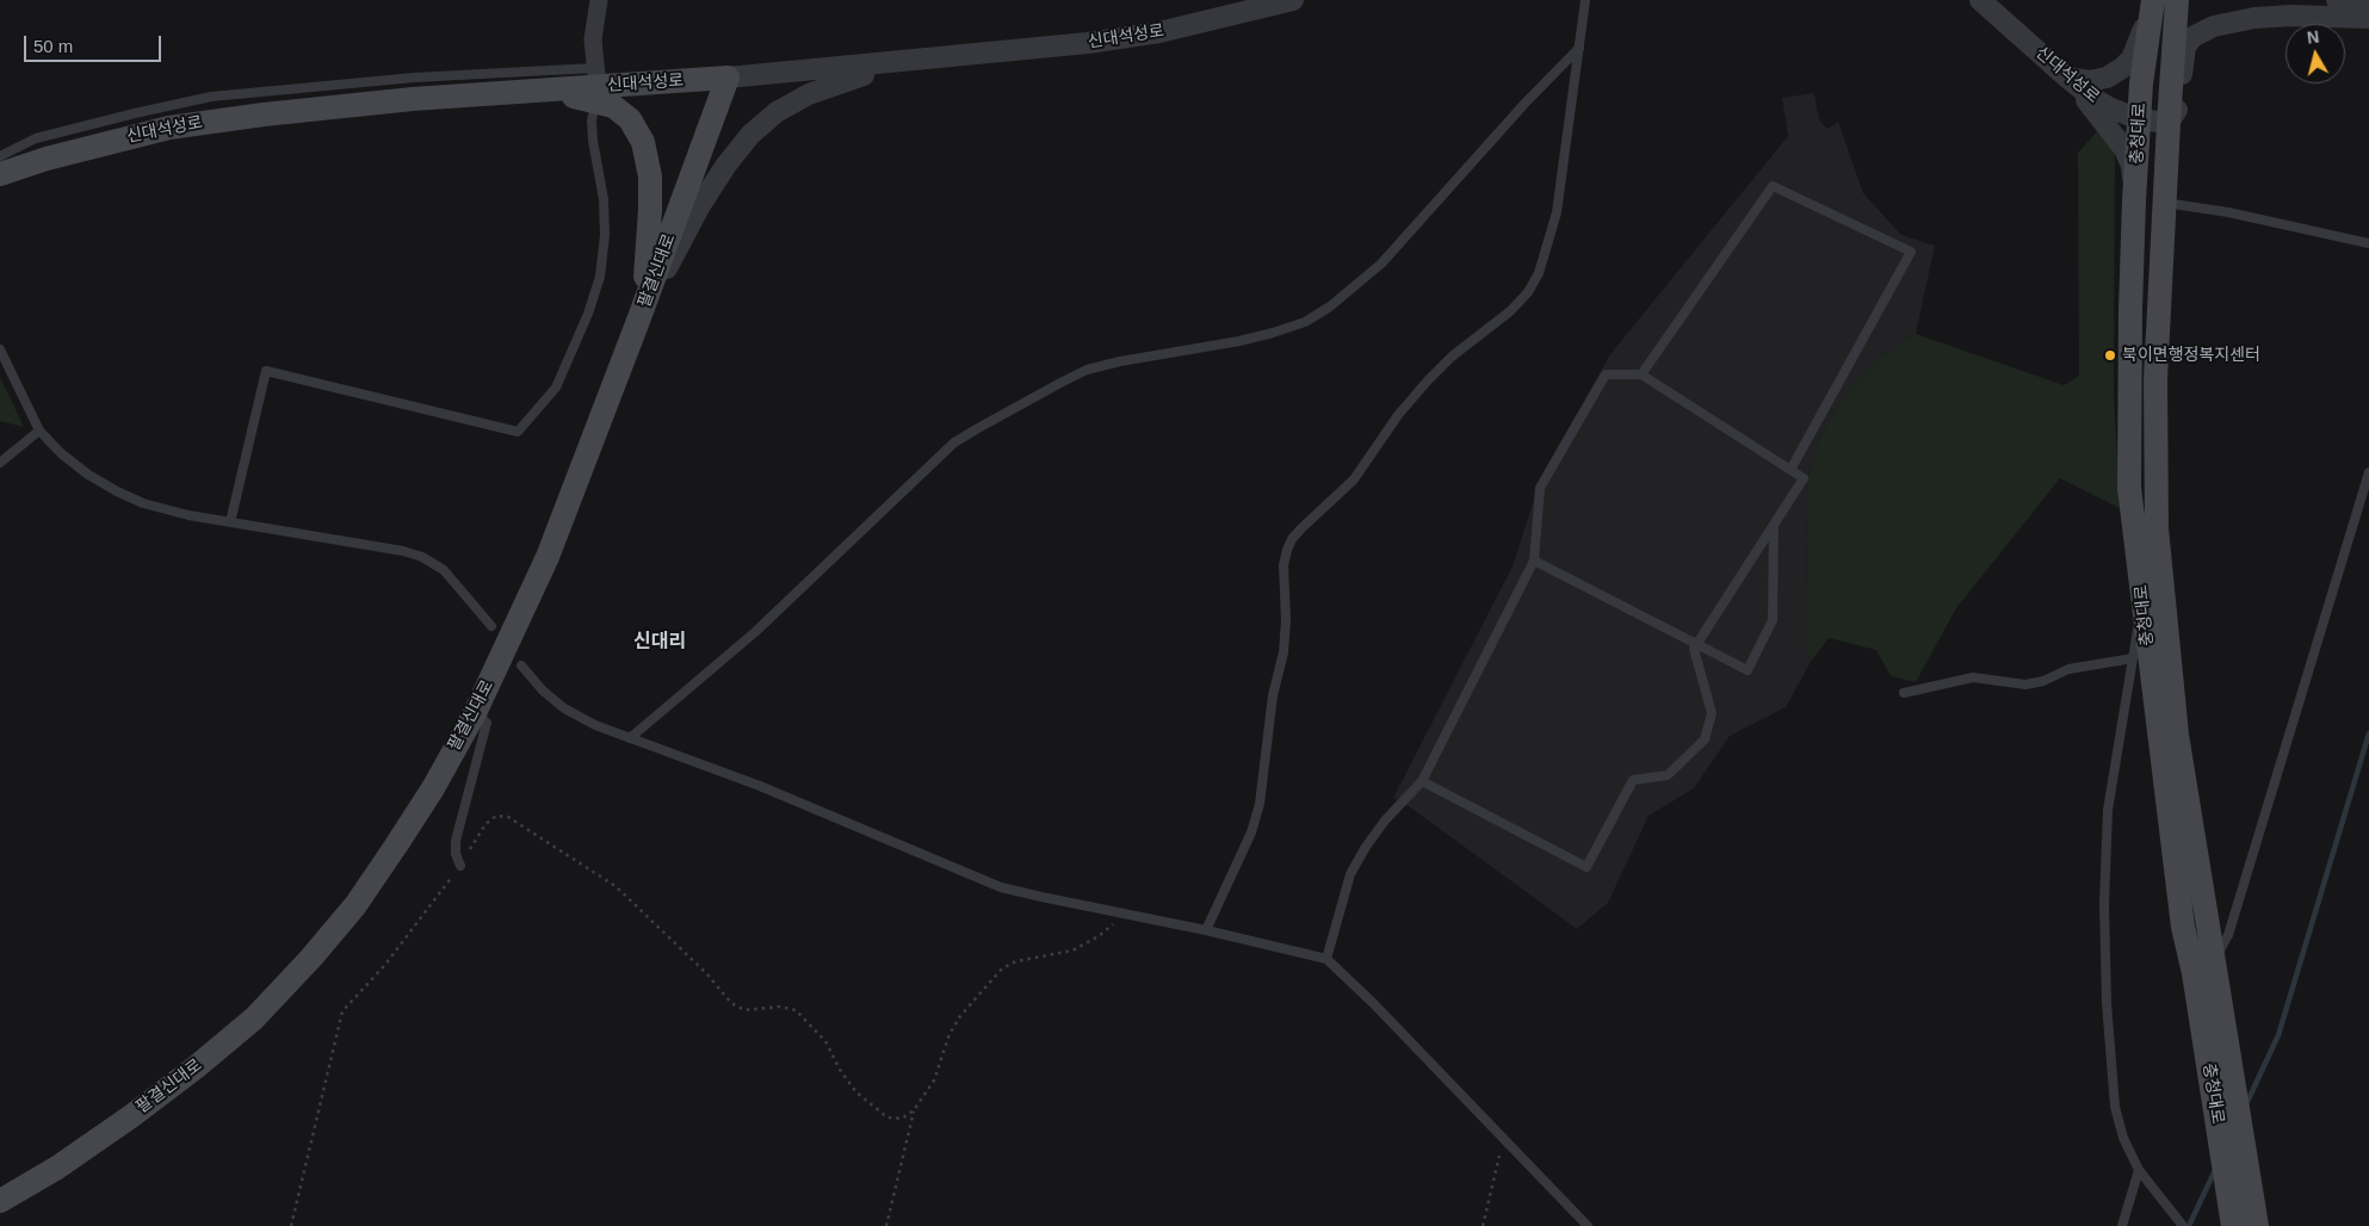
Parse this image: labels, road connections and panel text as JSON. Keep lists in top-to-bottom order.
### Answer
{
  "streets": {
    "main road": ["신대석성로", "충청대로", "팔결신대로"]
  },
  "crossings": [
    ["신대석성로", "충청대로"],
    ["신대석성로", "팔결신대로"]
  ],
  "districts": ["신대리"],
  "places": ["북이면행정복지센터"],
  "scale_bar": "50 m",
  "north": "top"
}
